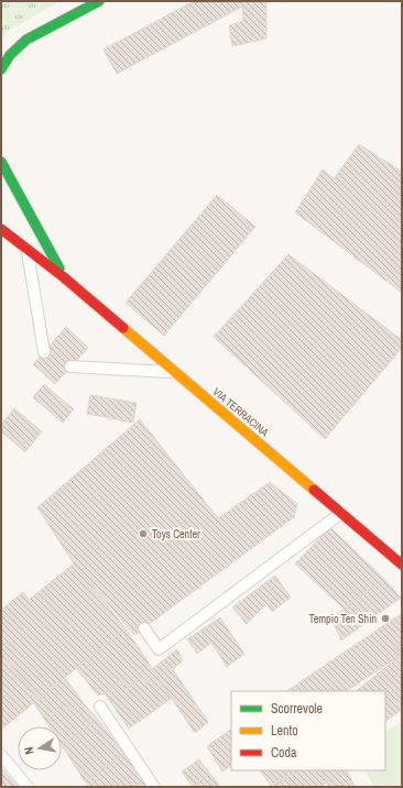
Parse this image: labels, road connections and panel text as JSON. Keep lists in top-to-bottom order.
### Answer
{
  "streets": {
    "main road": ["VIA TERRACINA"]
  },
  "places": ["Toys Center", "Tempio Ten Shin"],
  "legend": ["Scorrevole", "Lento", "Coda"],
  "north": "left"
}
